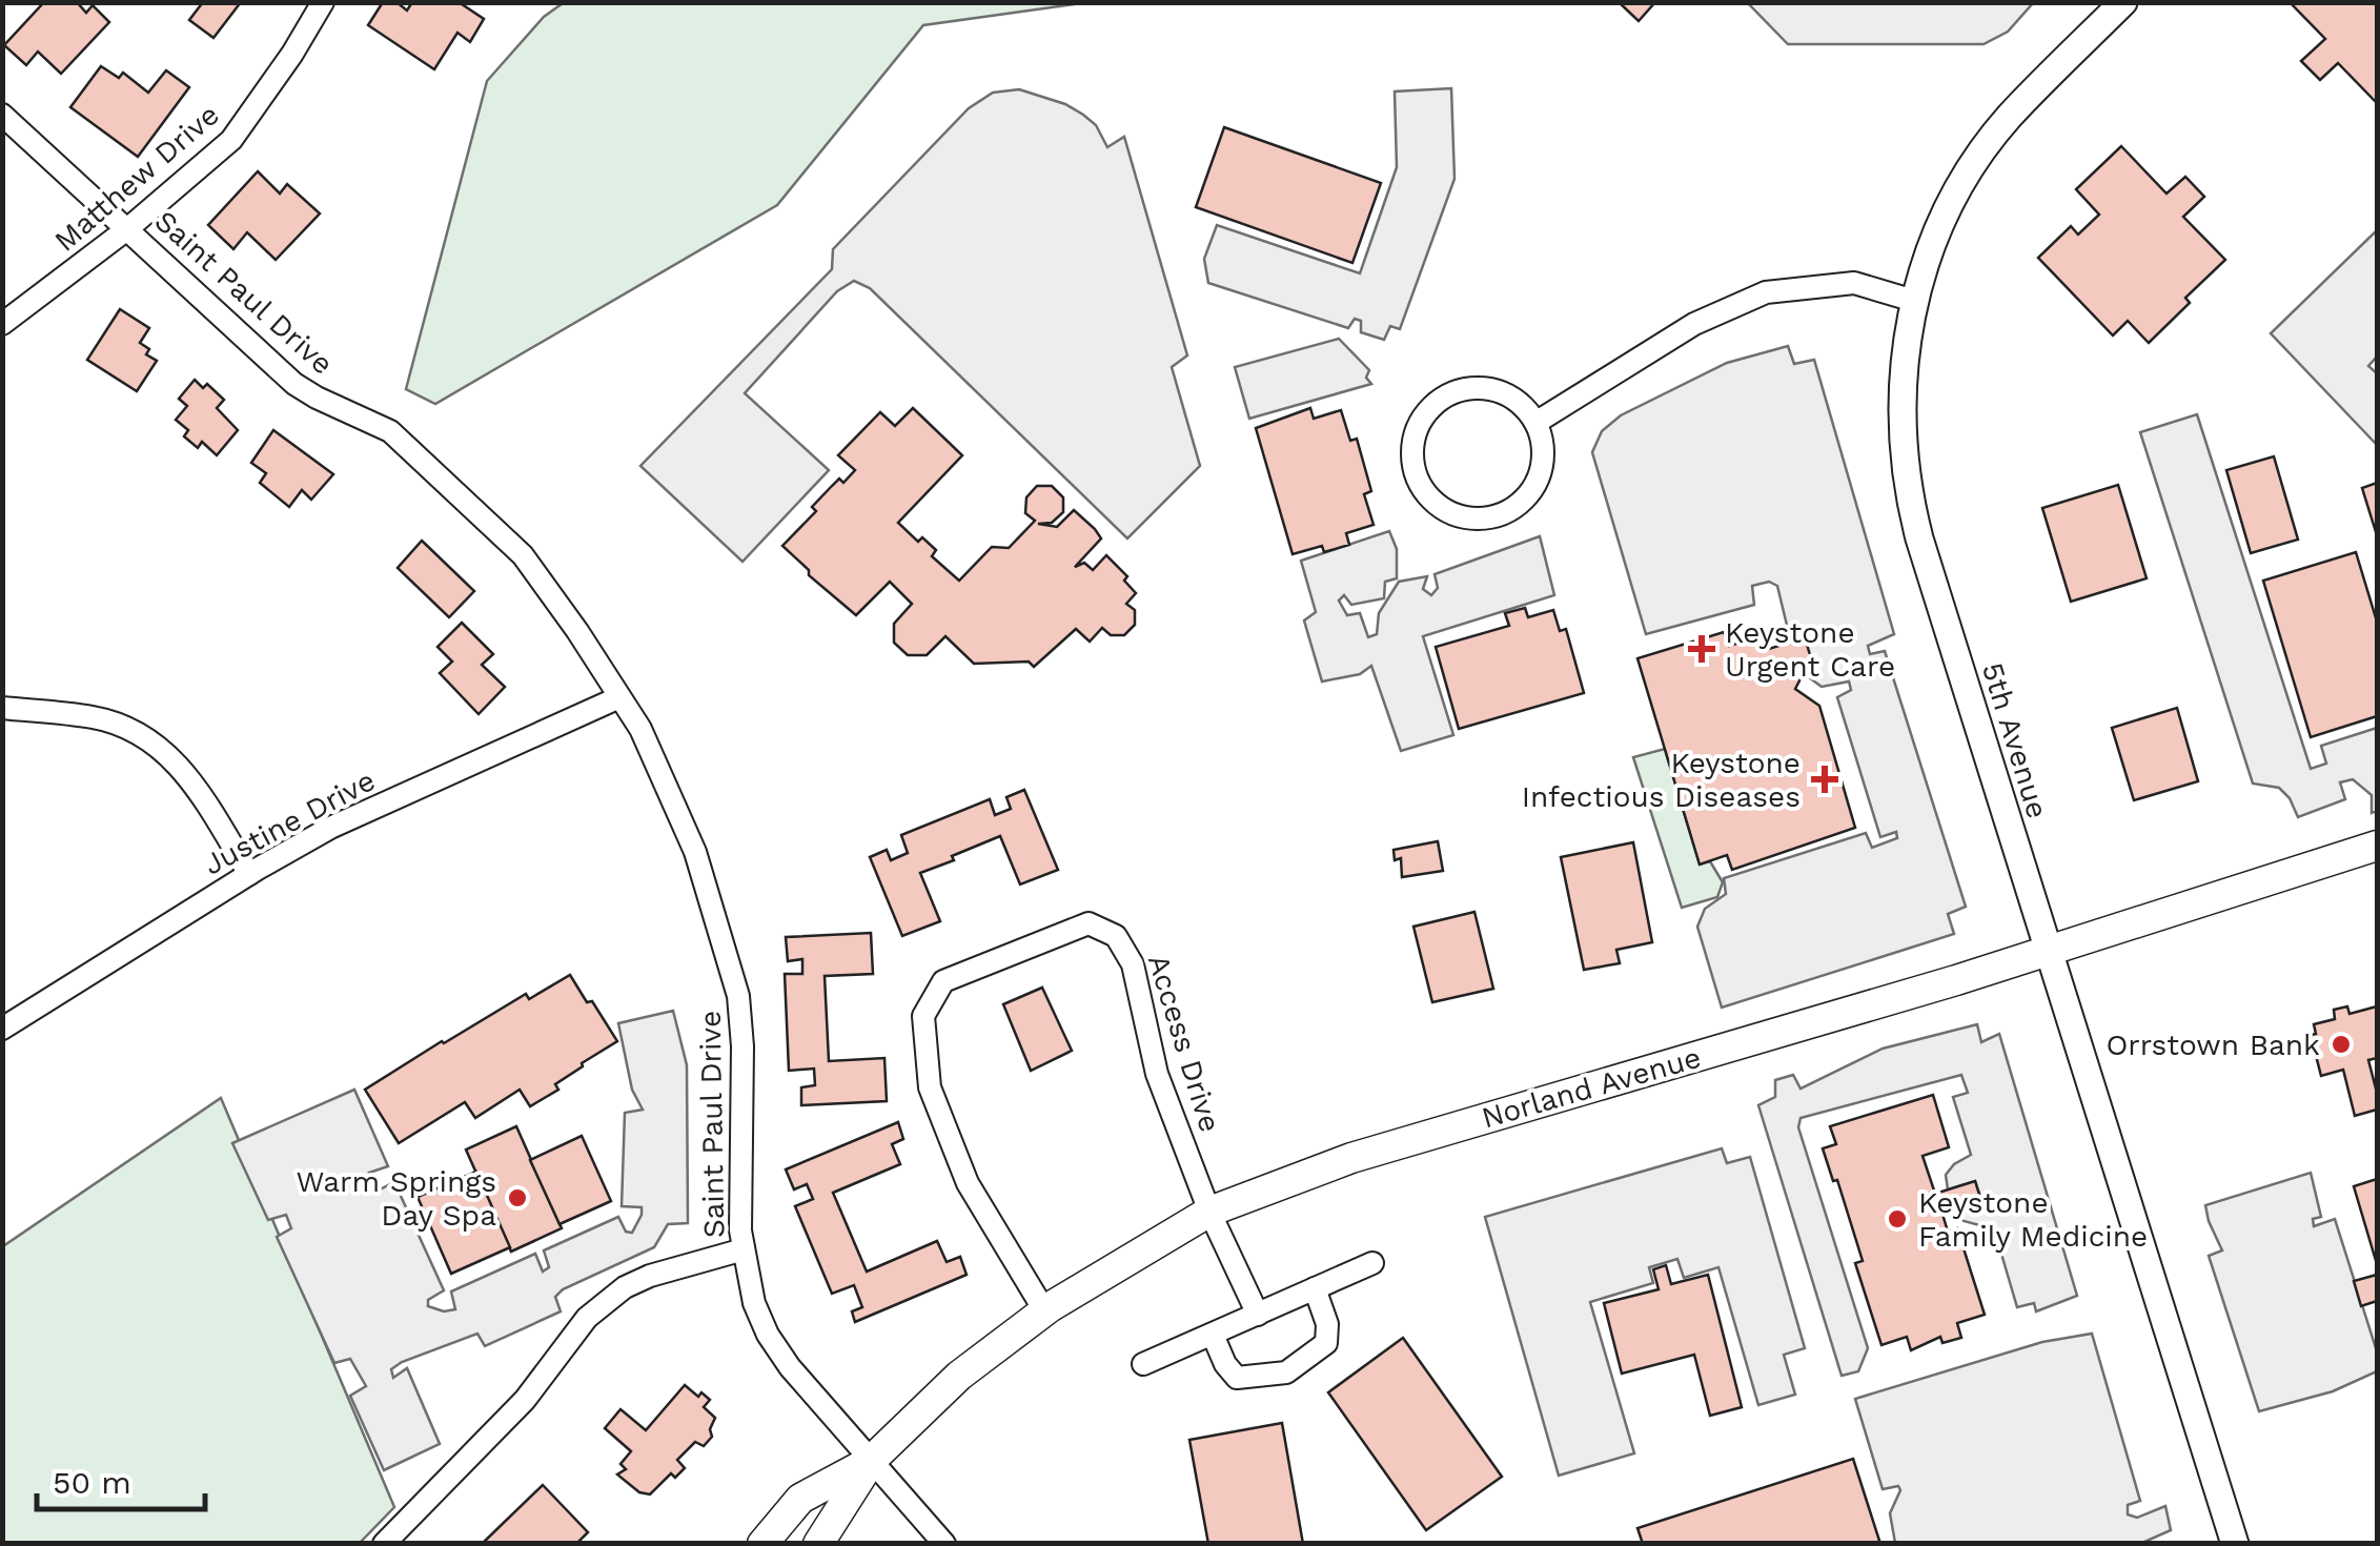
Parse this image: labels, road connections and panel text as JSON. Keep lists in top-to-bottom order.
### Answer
{
  "streets": {
    "main road": ["Norland Avenue"],
    "street": [
      "Matthew Drive",
      "Saint Paul Drive",
      "5th Avenue",
      "Justine Drive",
      "Access Drive"
    ]
  },
  "crossings": [
    ["Matthew Drive", "Saint Paul Drive"],
    ["Saint Paul Drive", "Justine Drive"],
    ["Saint Paul Drive", "Norland Avenue"],
    ["5th Avenue", "Norland Avenue"],
    ["Access Drive", "Norland Avenue"]
  ],
  "places": {
    "health": ["Keystone Urgent Care", "Keystone Infectious Diseases"],
    "other": ["Orrstown Bank", "Warm Springs Day Spa", "Keystone Family Medicine"]
  },
  "scale_bar": "50 m"
}
